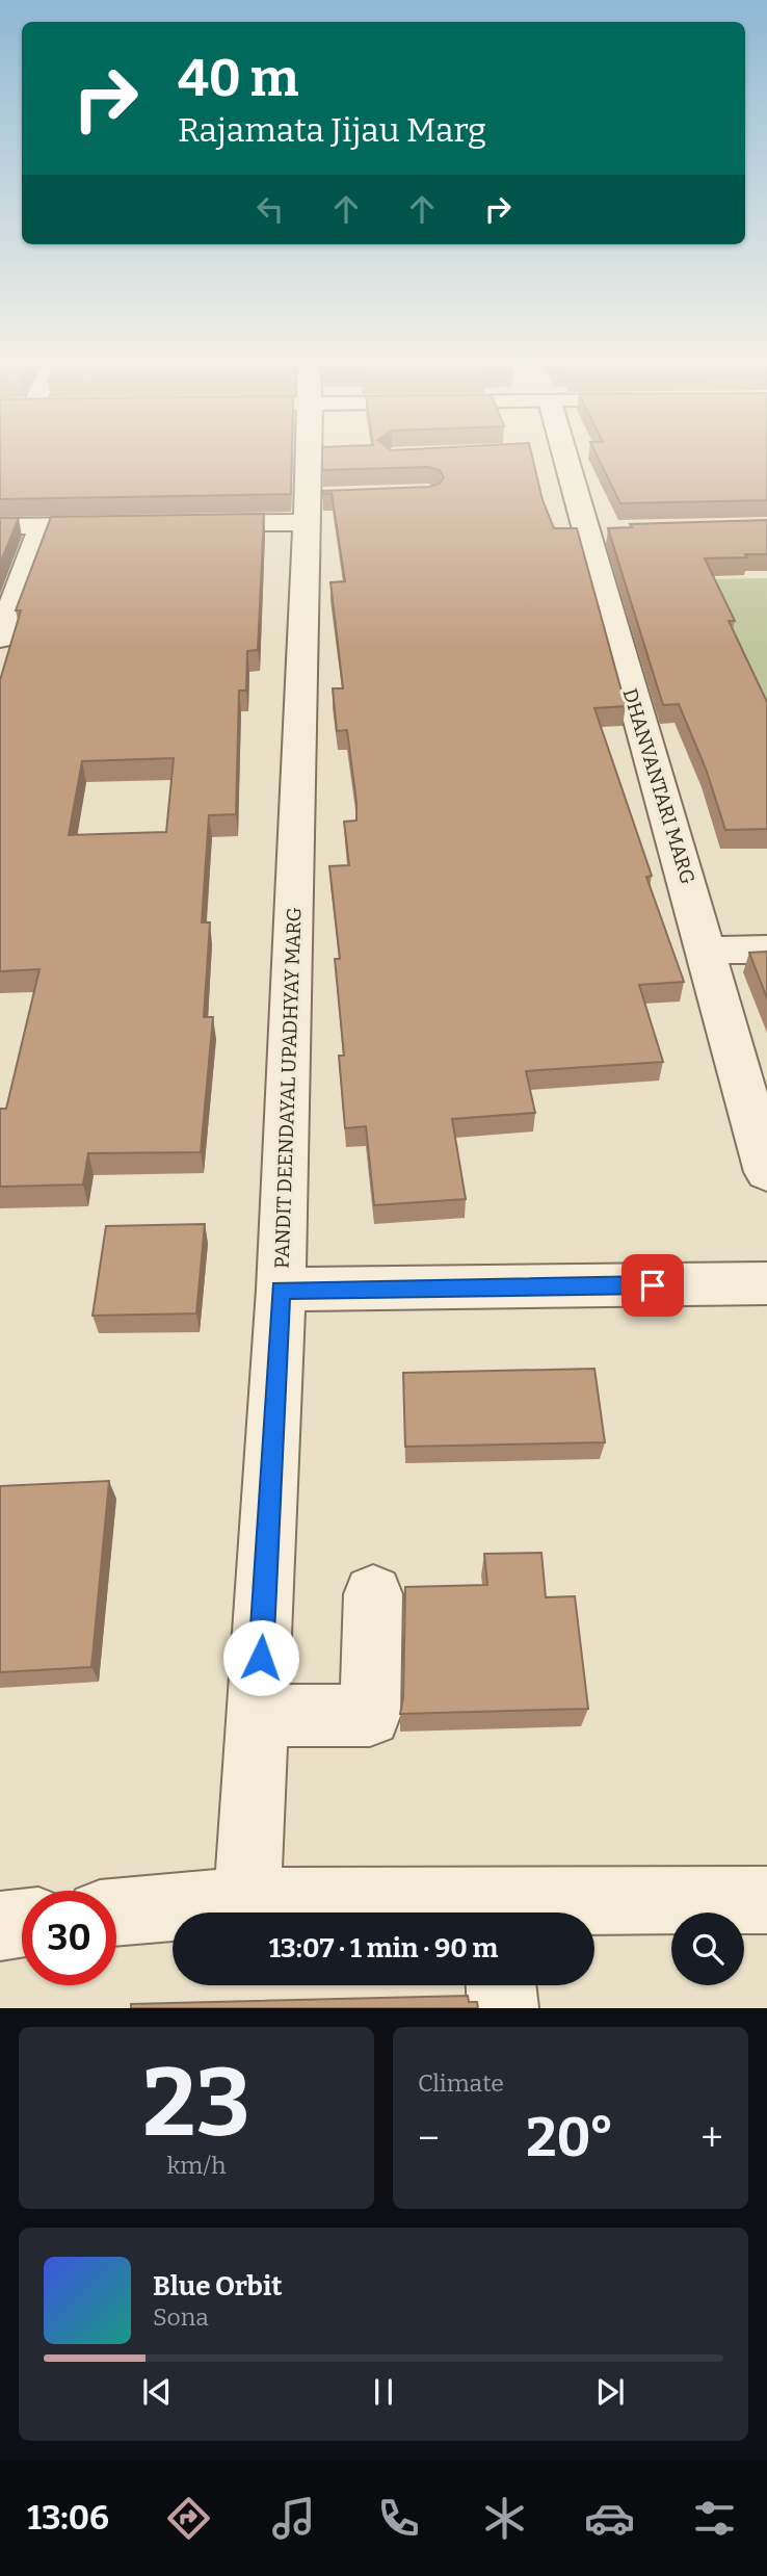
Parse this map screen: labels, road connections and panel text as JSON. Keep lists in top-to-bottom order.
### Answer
{
  "streets": {
    "street": ["DHANVANTARI MARG", "PANDIT DEENDAYAL UPADHYAY MARG"]
  },
  "page": {
    "turn": ["40 m", "Rajamata Jijau Marg"],
    "limit": "30",
    "trip": "13:07 · 1 min · 90 m",
    "tile": [
      ["23", "km/h"],
      "Climate"
    ],
    "heat": ["−", "20°", "+"],
    "song": ["Blue Orbit", "Sona"],
    "tabs": "13:06"
  }
}
